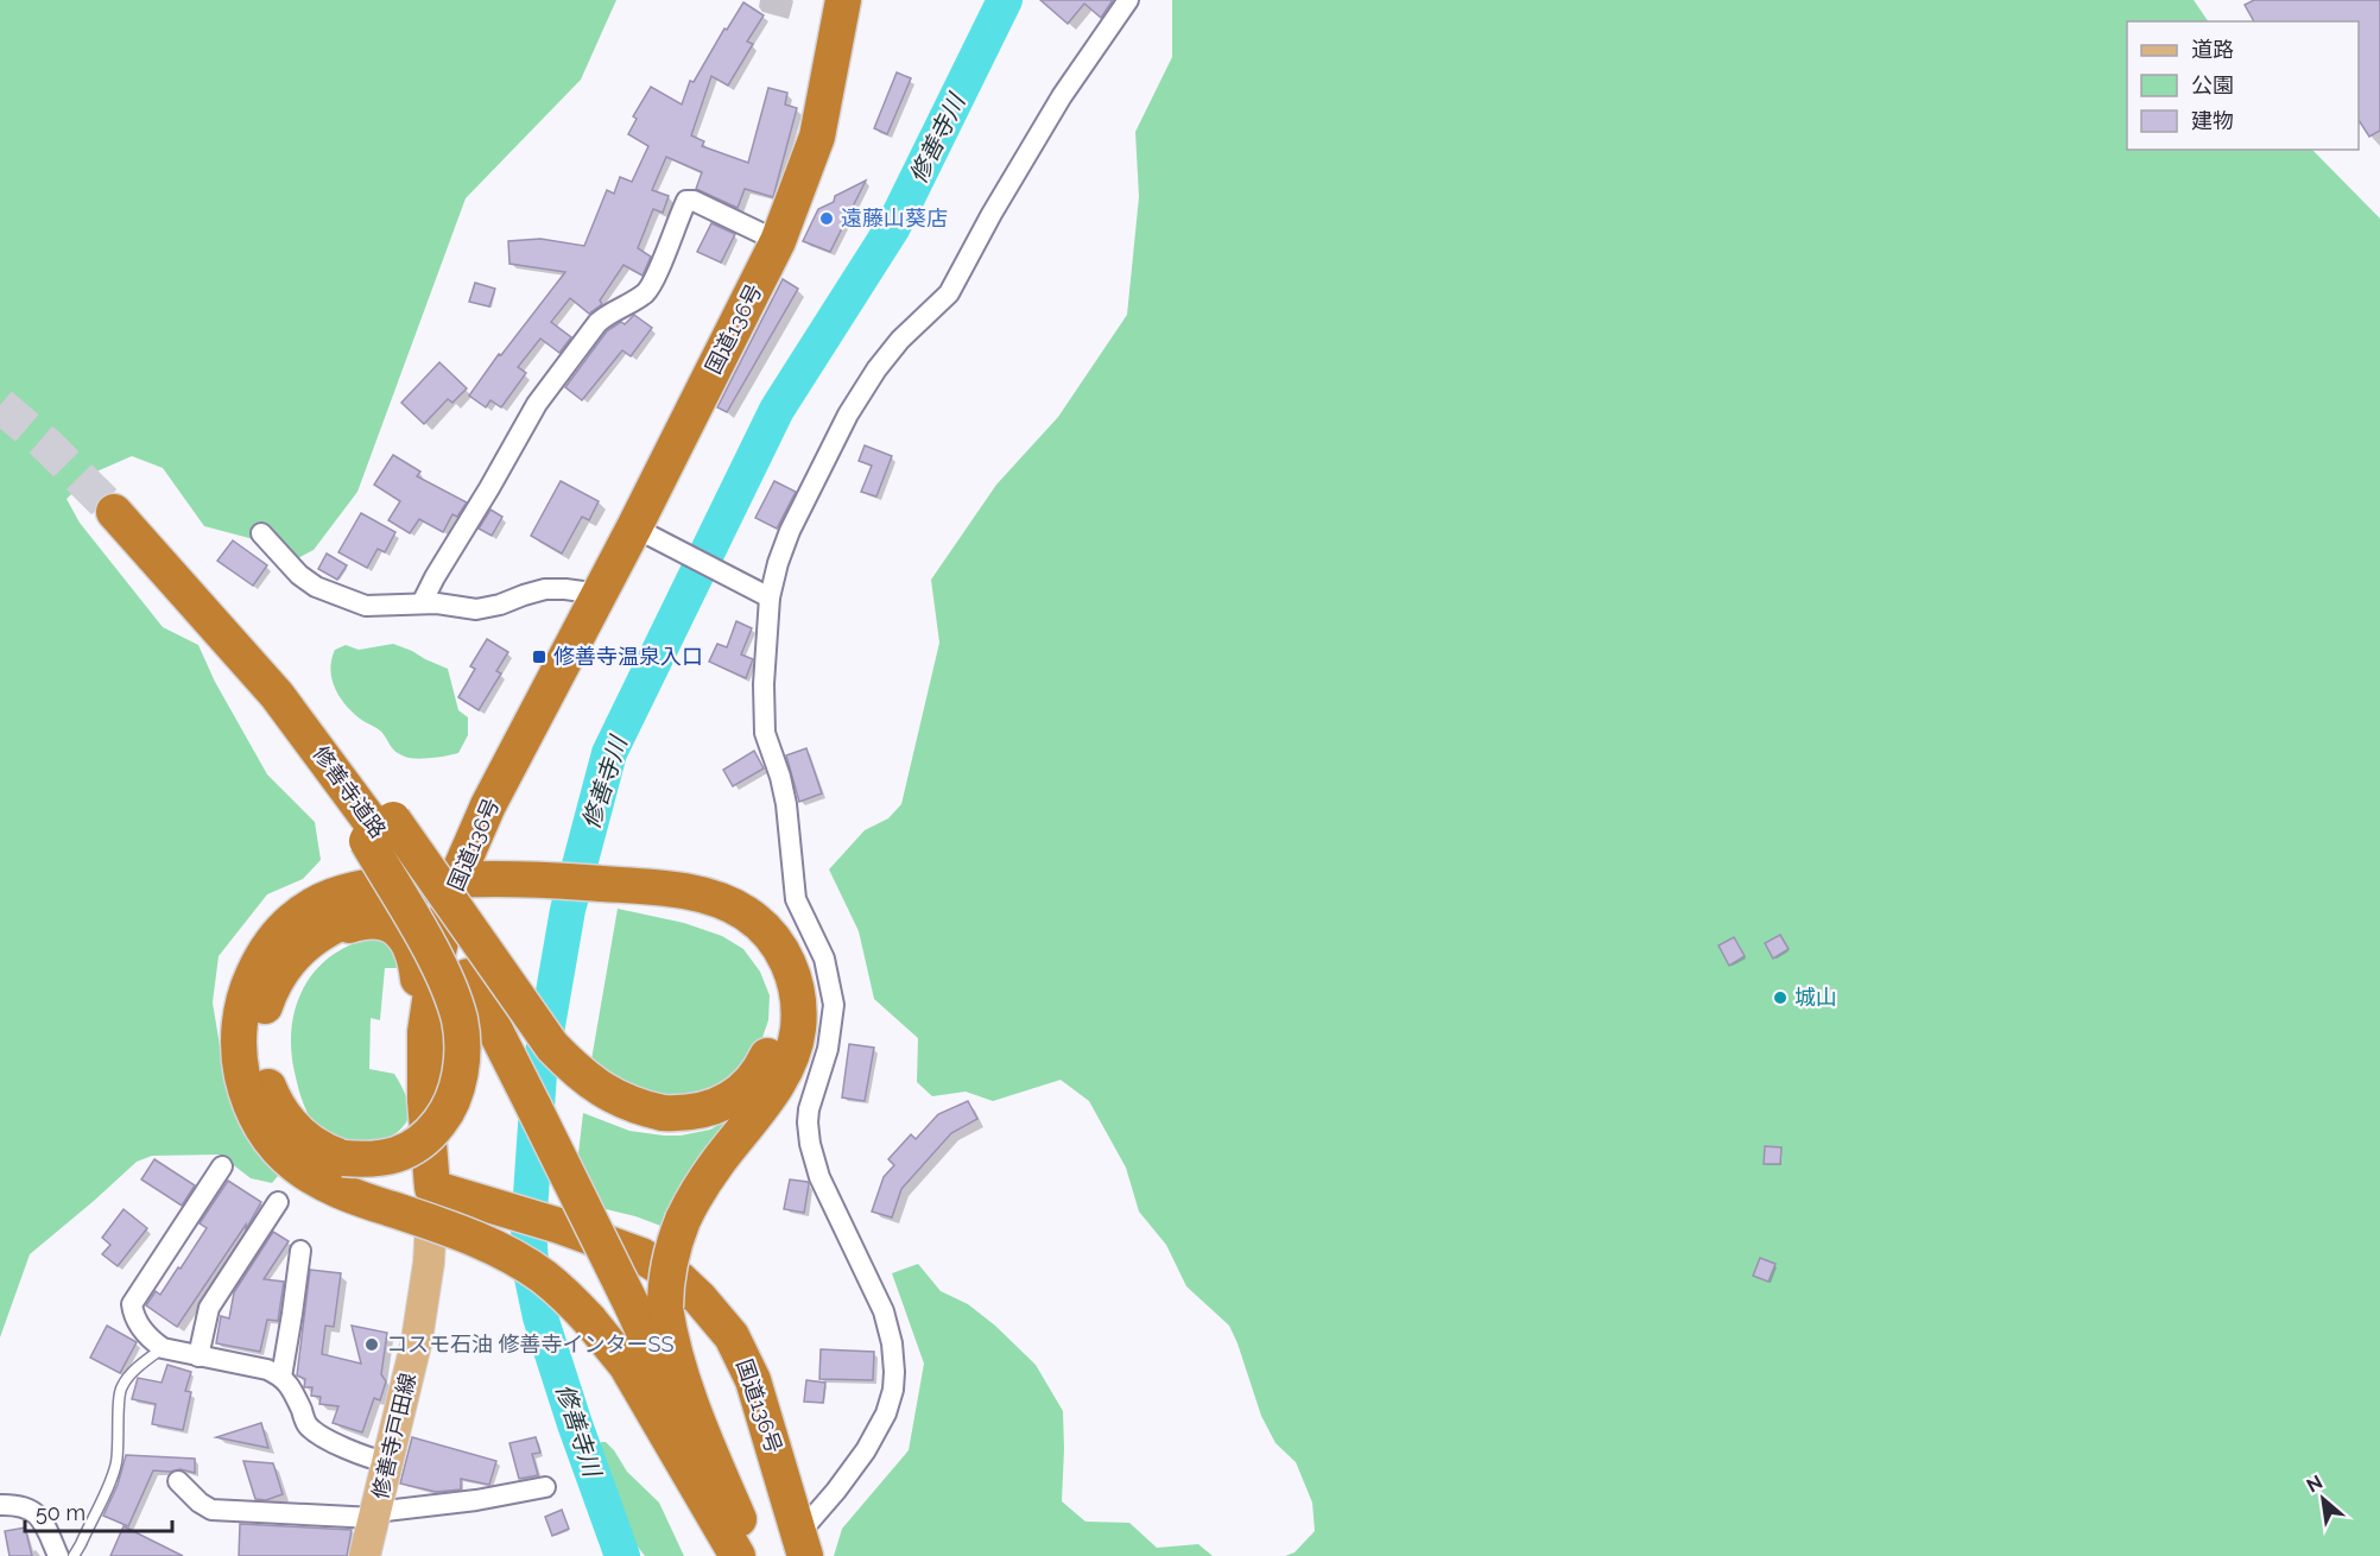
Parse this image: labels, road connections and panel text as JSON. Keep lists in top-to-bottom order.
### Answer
{
  "streets": {
    "highway": ["国道136号", "修善寺道路"],
    "main road": ["修善寺戸田線"]
  },
  "crossings": [
    ["国道136号", "修善寺戸田線"]
  ],
  "water": ["修善寺川"],
  "places": {
    "other": ["遠藤山葵店", "城山", "コスモ石油 修善寺インターSS"],
    "transit": ["修善寺温泉入口"]
  },
  "legend": ["道路", "公園", "建物"],
  "scale_bar": "50 m",
  "north": "top left"
}
